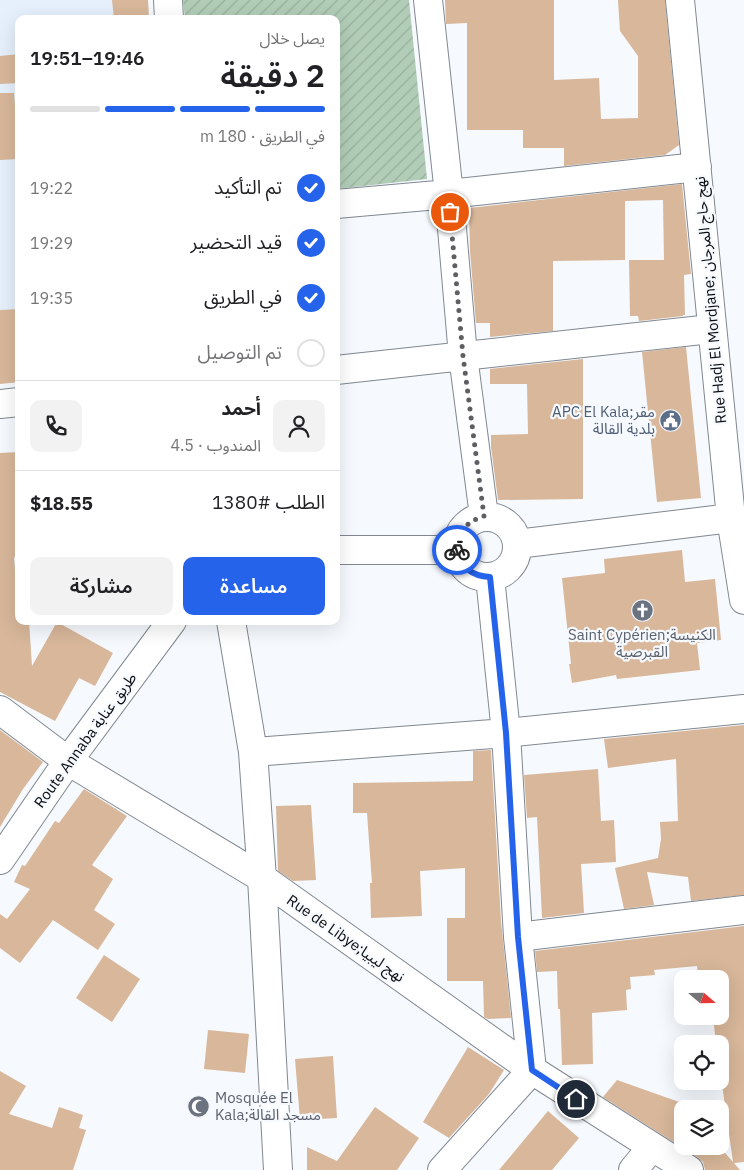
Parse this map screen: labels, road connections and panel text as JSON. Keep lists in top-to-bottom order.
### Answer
{
  "streets": {
    "street": ["Rue Hadj El Mordjane; نهج حاج المرجان", "Route Annaba طريق عنابة", "Rue de Libye;نهج ليبيا"]
  },
  "crossings": [
    ["Route Annaba طريق عنابة", "Rue de Libye;نهج ليبيا"]
  ],
  "places": {
    "public building": ["APC El Kala;مقر بلدية القالة"],
    "church": ["Saint Cypérien;الكنيسة القبرصية"],
    "mosque": ["Mosquée El Kala;مسجد القالة"]
  },
  "north": "right",
  "page": {
    "heading": ["2 دقيقة", "يصل خلال", "19:46–19:51"],
    "panel": [
      "أحمد",
      "المندوب · 4.5",
      "الطلب #1380",
      "$18.55"
    ],
    "bar": "في الطريق · 180 m",
    "list": [
      ["تم التأكيد", "19:22"],
      ["قيد التحضير", "19:29"],
      ["في الطريق", "19:35"],
      "تم التوصيل"
    ],
    "buttons": ["مساعدة", "مشاركة"]
  }
}
